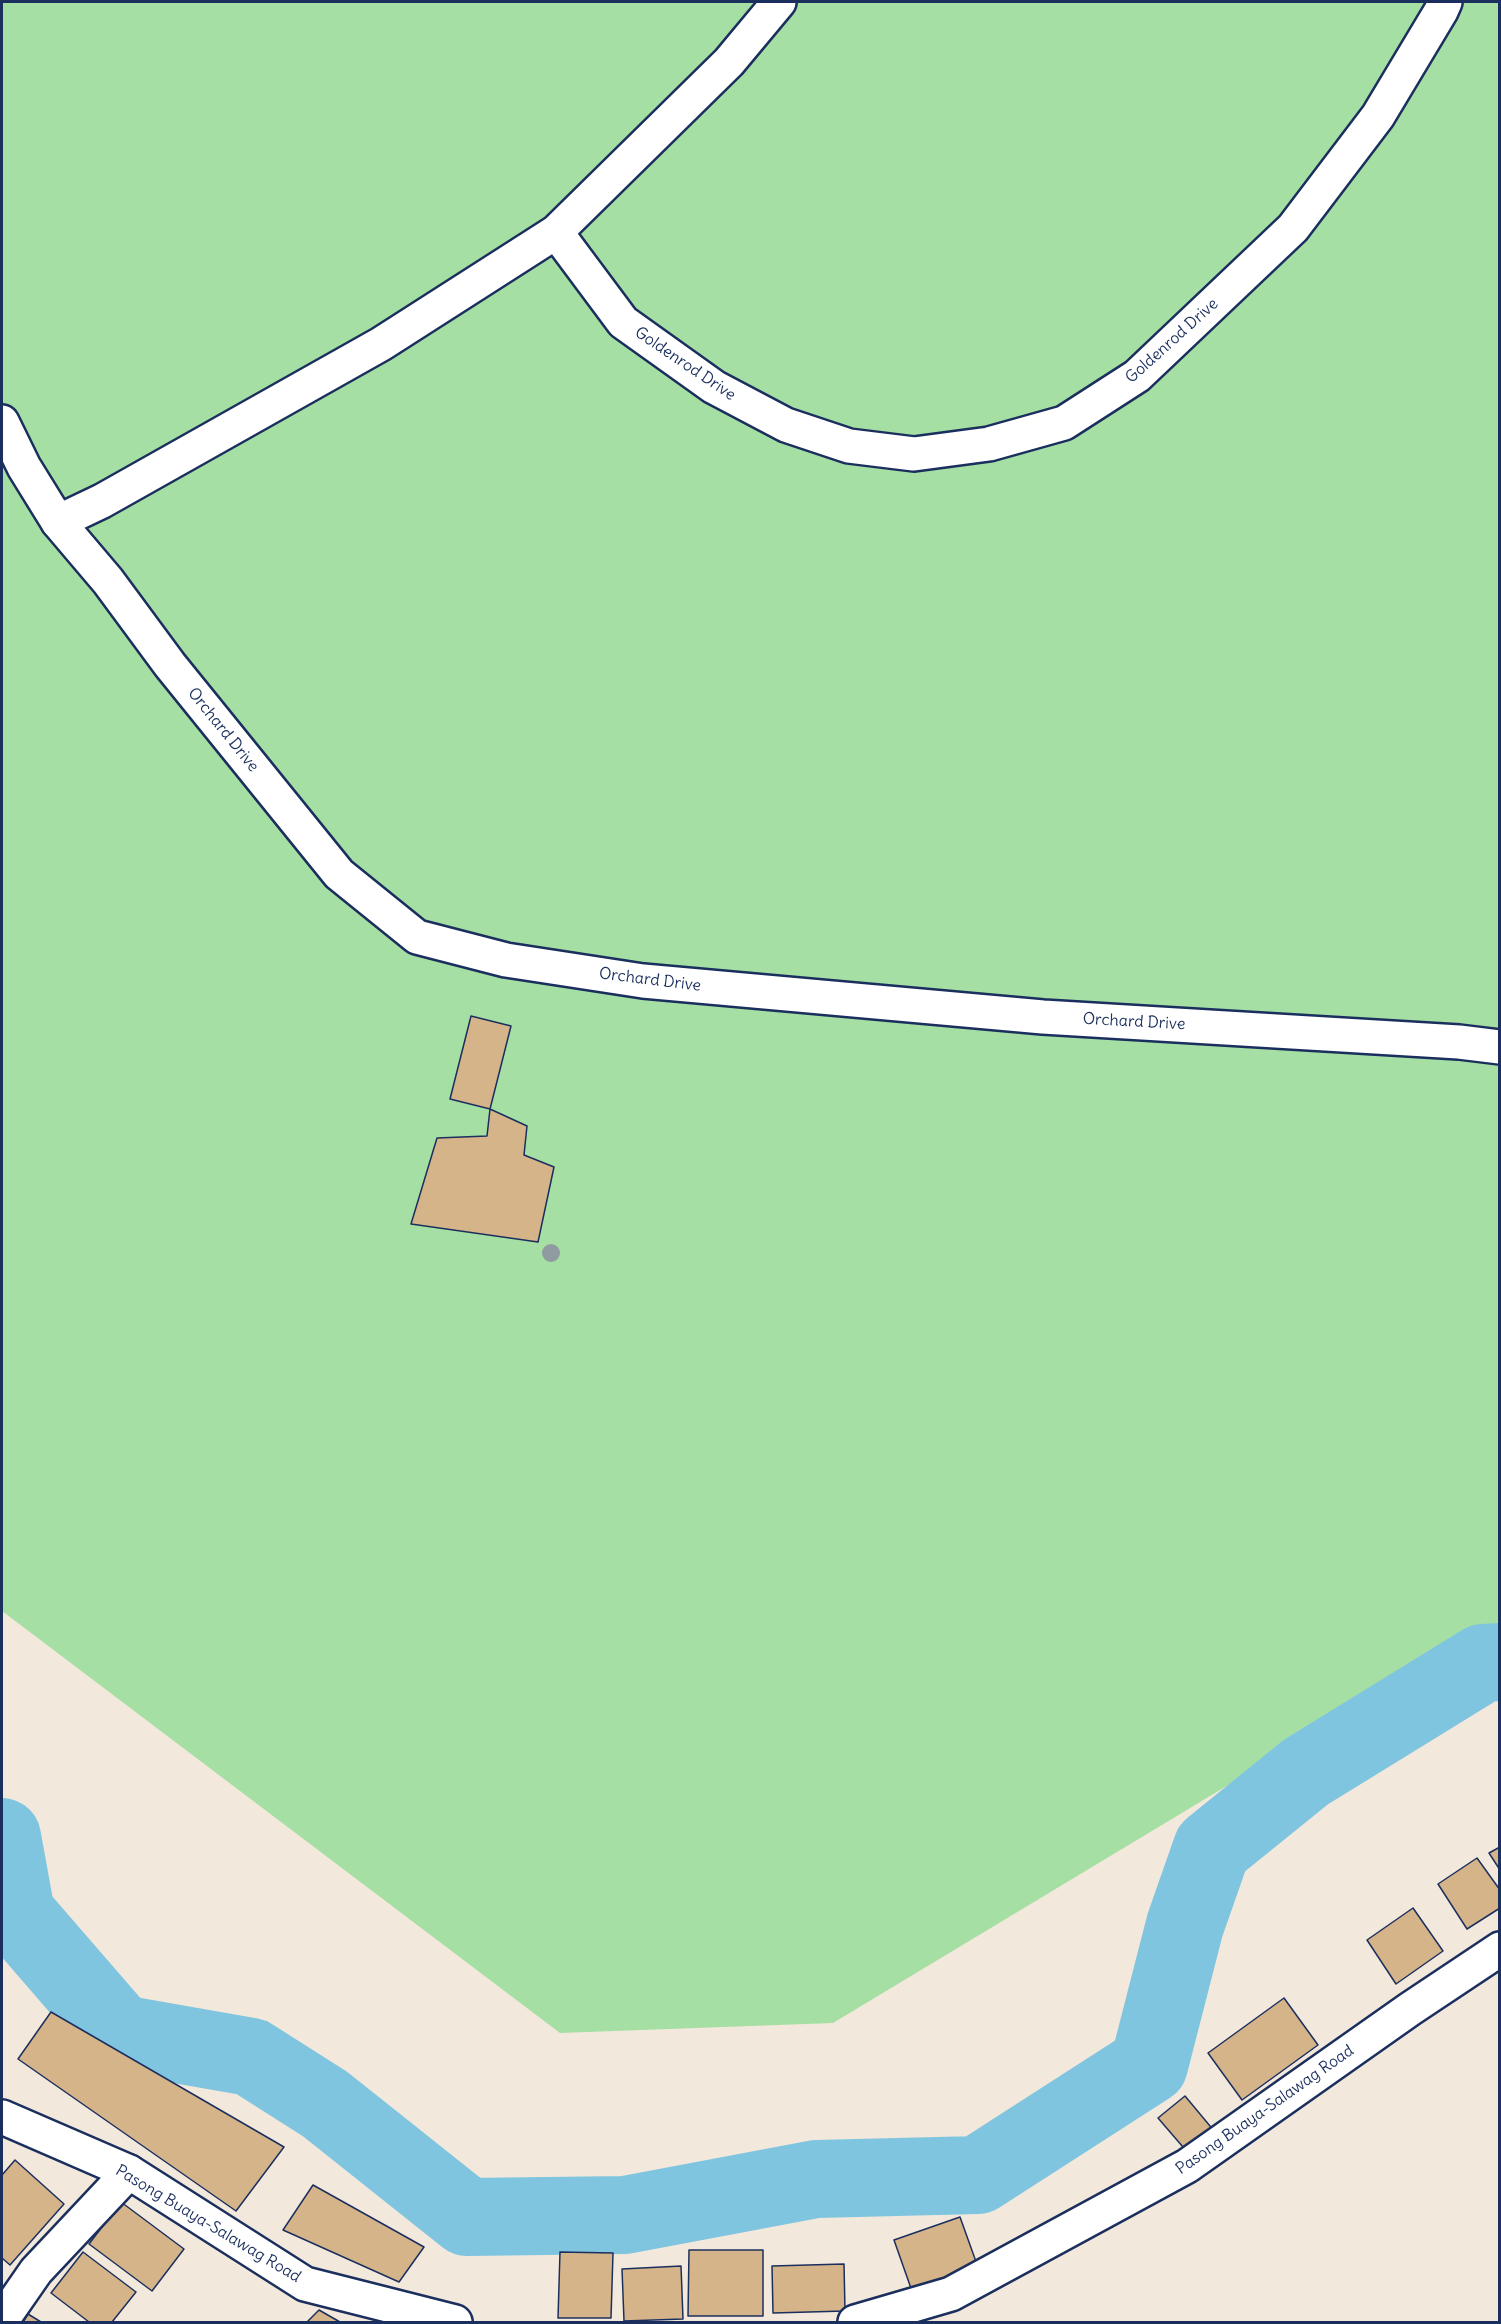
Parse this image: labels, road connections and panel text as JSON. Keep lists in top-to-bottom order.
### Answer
{
  "streets": {
    "street": ["Goldenrod Drive", "Orchard Drive", "Pasong Buaya-Salawag Road"]
  }
}
